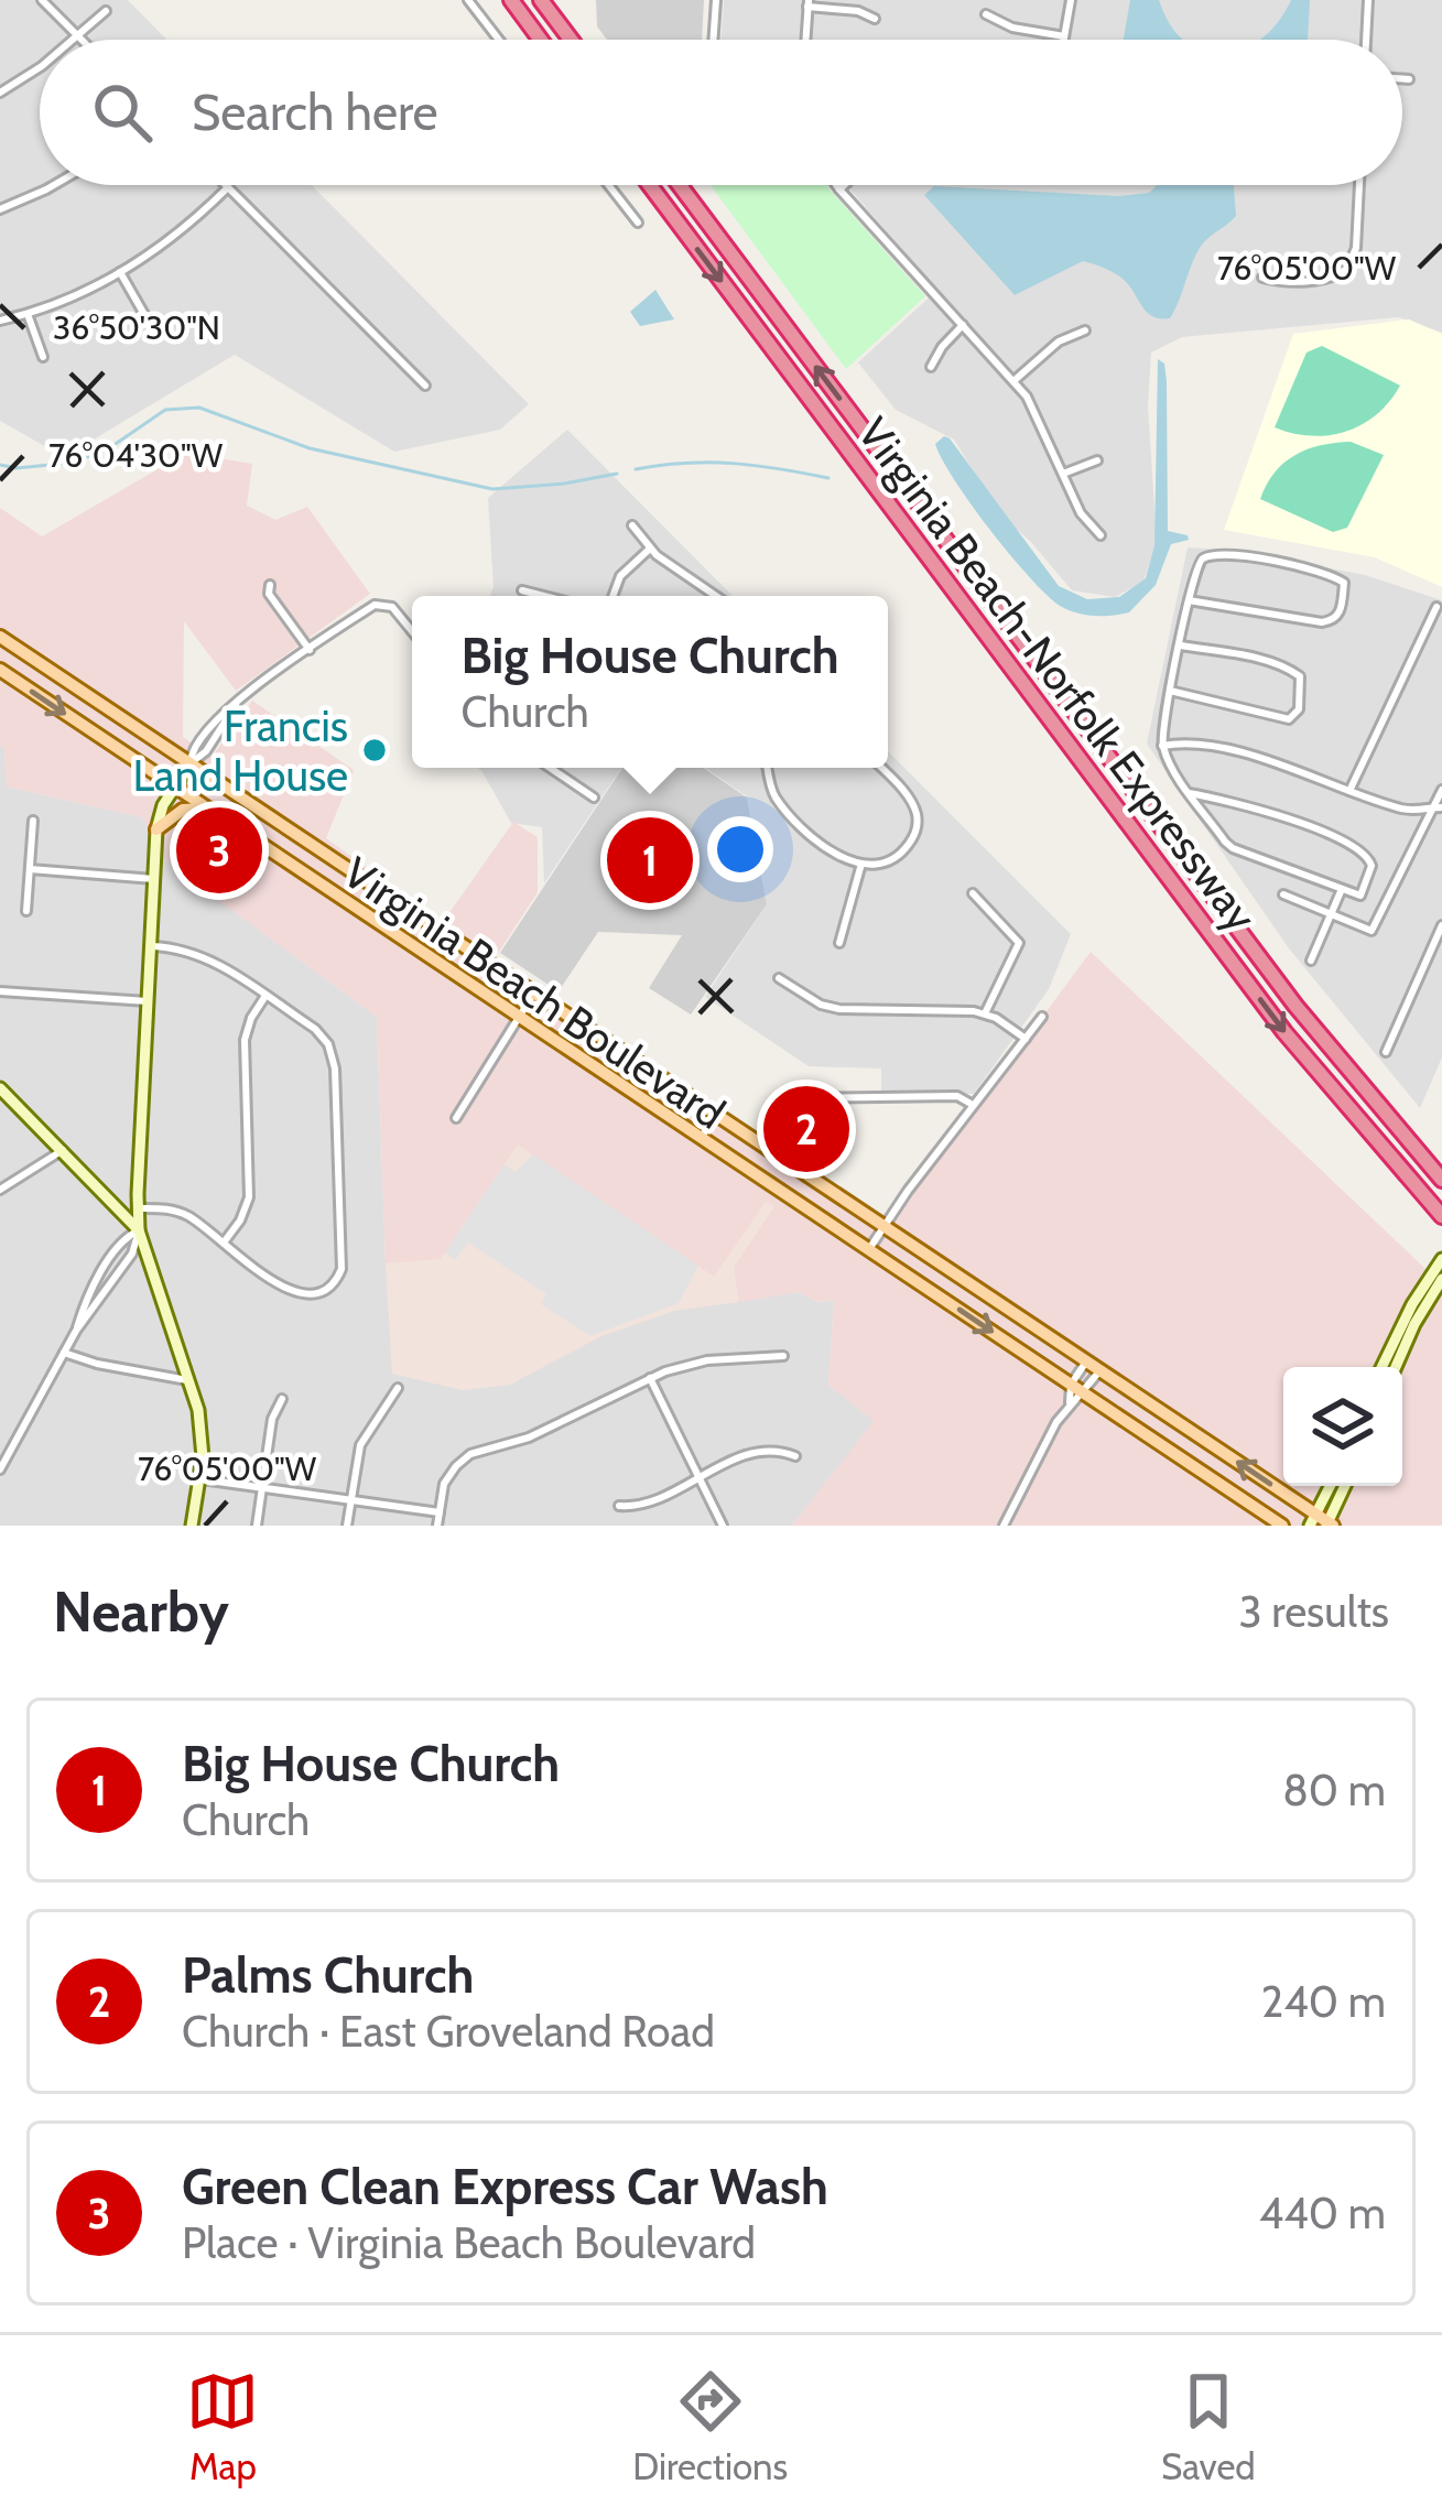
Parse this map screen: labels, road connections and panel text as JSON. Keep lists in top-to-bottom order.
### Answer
{
  "streets": {
    "highway": ["Virginia Beach-Norfolk Expressway"],
    "main road": ["Virginia Beach Boulevard"]
  },
  "places": ["Francis Land House"],
  "page": {
    "search": "Search here",
    "popup": ["Big House Church", "Church"],
    "pins": ["3", "1", "2"],
    "heading": ["Nearby", "3 results"],
    "list": [
      {
        "mark": "1",
        "name": "Big House Church",
        "note": "Church",
        "value": "80 m"
      },
      {
        "mark": "2",
        "name": "Palms Church",
        "note": "Church · East Groveland Road",
        "value": "240 m"
      },
      {
        "mark": "3",
        "name": "Green Clean Express Car Wash",
        "note": "Place · Virginia Beach Boulevard",
        "value": "440 m"
      }
    ],
    "nav": ["Map", "Directions", "Saved"]
  },
  "coordinates": ["76°05'00\"W", "36°50'30\"N", "76°04'30\"W"]
}
